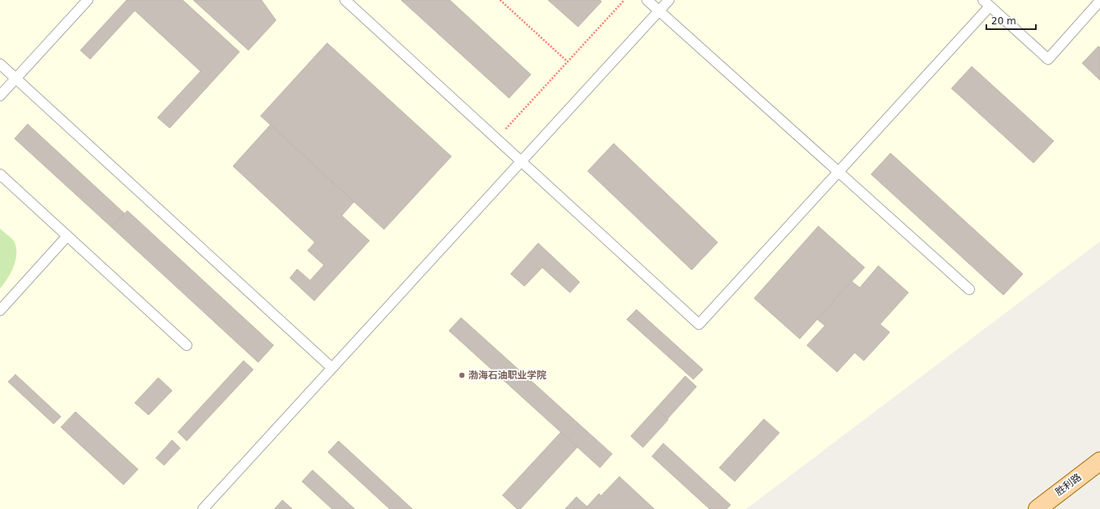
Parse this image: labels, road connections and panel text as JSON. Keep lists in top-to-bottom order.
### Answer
{
  "streets": {
    "main road": ["胜利路"]
  },
  "places": ["渤海石油职业学院"],
  "scale_bar": "20 m"
}
